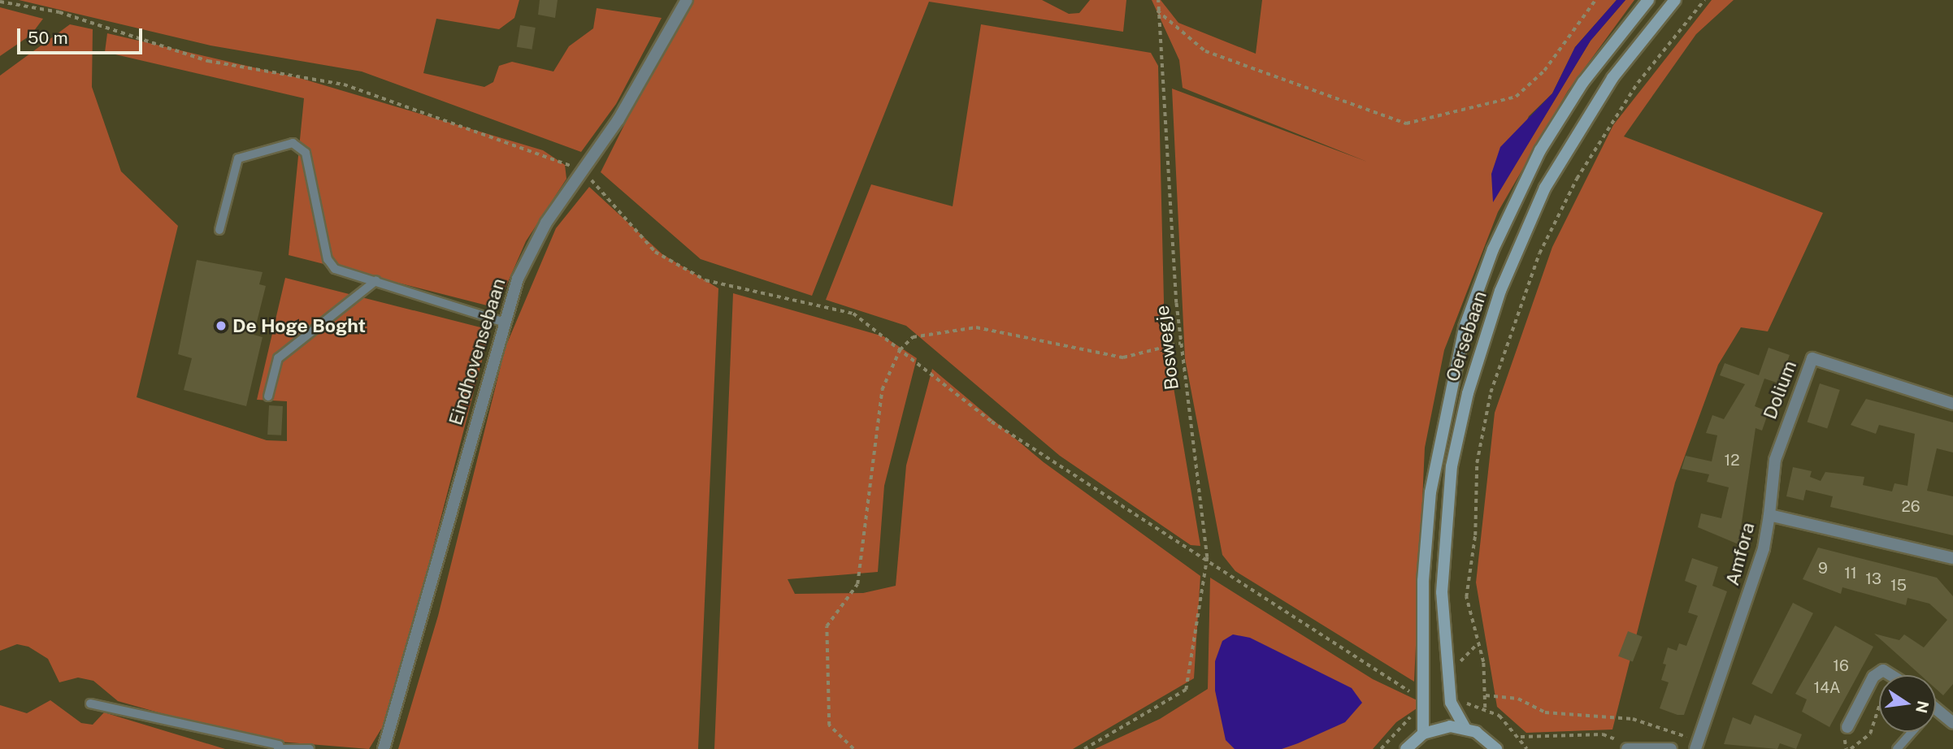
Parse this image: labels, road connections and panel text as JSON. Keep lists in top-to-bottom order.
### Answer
{
  "streets": {
    "main road": ["Oersebaan"],
    "street": ["Eindhovensebaan", "Dolium", "Amfora"],
    "path": ["Boswegje"]
  },
  "crossings": [
    ["Dolium", "Amfora"]
  ],
  "places": ["De Hoge Boght"],
  "house_numbers": [
    "12",
    "26",
    "9",
    "11",
    "13",
    "15",
    "16",
    "14A"
  ],
  "scale_bar": "50 m",
  "north": "right"
}
